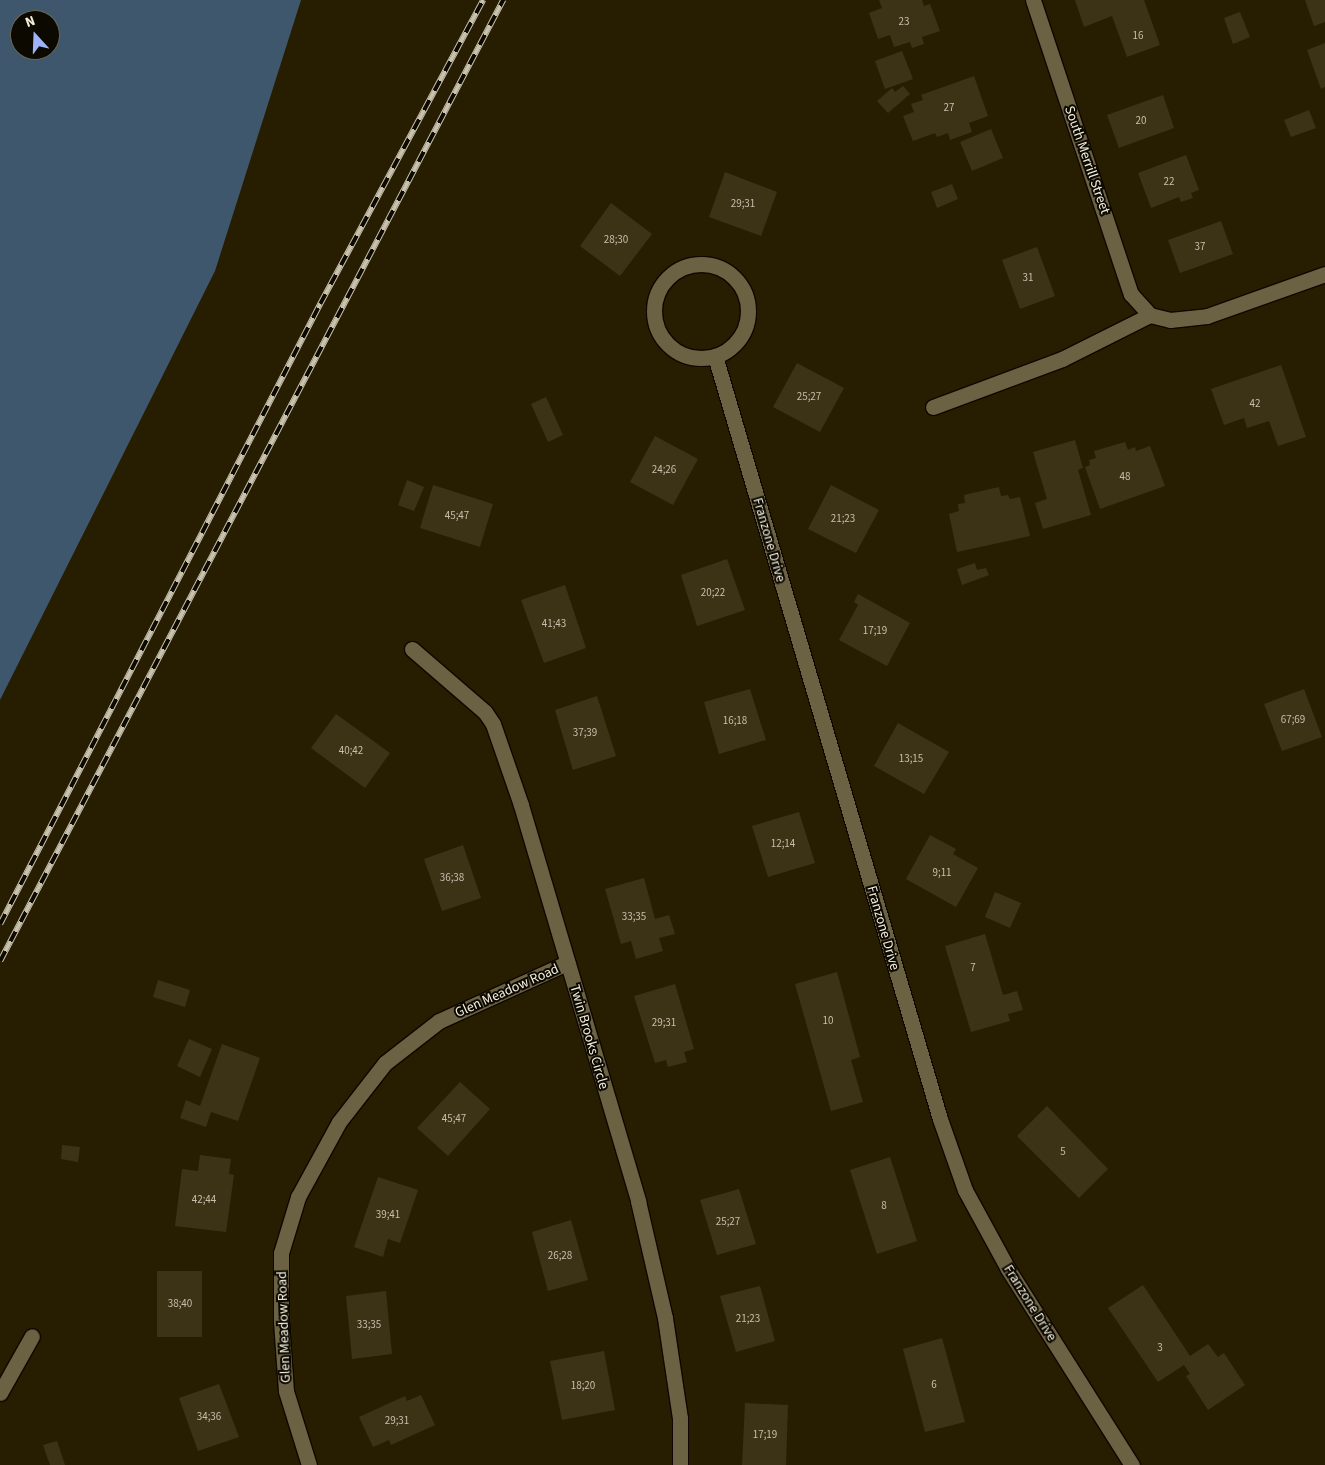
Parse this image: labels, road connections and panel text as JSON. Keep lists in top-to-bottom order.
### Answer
{
  "streets": {
    "street": [
      "South Merrill Street",
      "Franzone Drive",
      "Glen Meadow Road",
      "Twin Brooks Circle"
    ]
  },
  "crossings": [
    ["Glen Meadow Road", "Twin Brooks Circle"]
  ],
  "house_numbers": [
    "23",
    "16",
    "27",
    "20",
    "22",
    "29;31",
    "28;30",
    "37",
    "31",
    "25;27",
    "42",
    "24;26",
    "48",
    "45;47",
    "21;23",
    "20;22",
    "41;43",
    "17;19",
    "67;69",
    "16;18",
    "37;39",
    "40;42",
    "13;15",
    "12;14",
    "9;11",
    "36;38",
    "33;35",
    "7",
    "10",
    "29;31",
    "45;47",
    "5",
    "42;44",
    "8",
    "39;41",
    "25;27",
    "26;28",
    "38;40",
    "21;23",
    "33;35",
    "3",
    "6",
    "18;20",
    "34;36",
    "29;31",
    "17;19"
  ],
  "north": "top"
}
